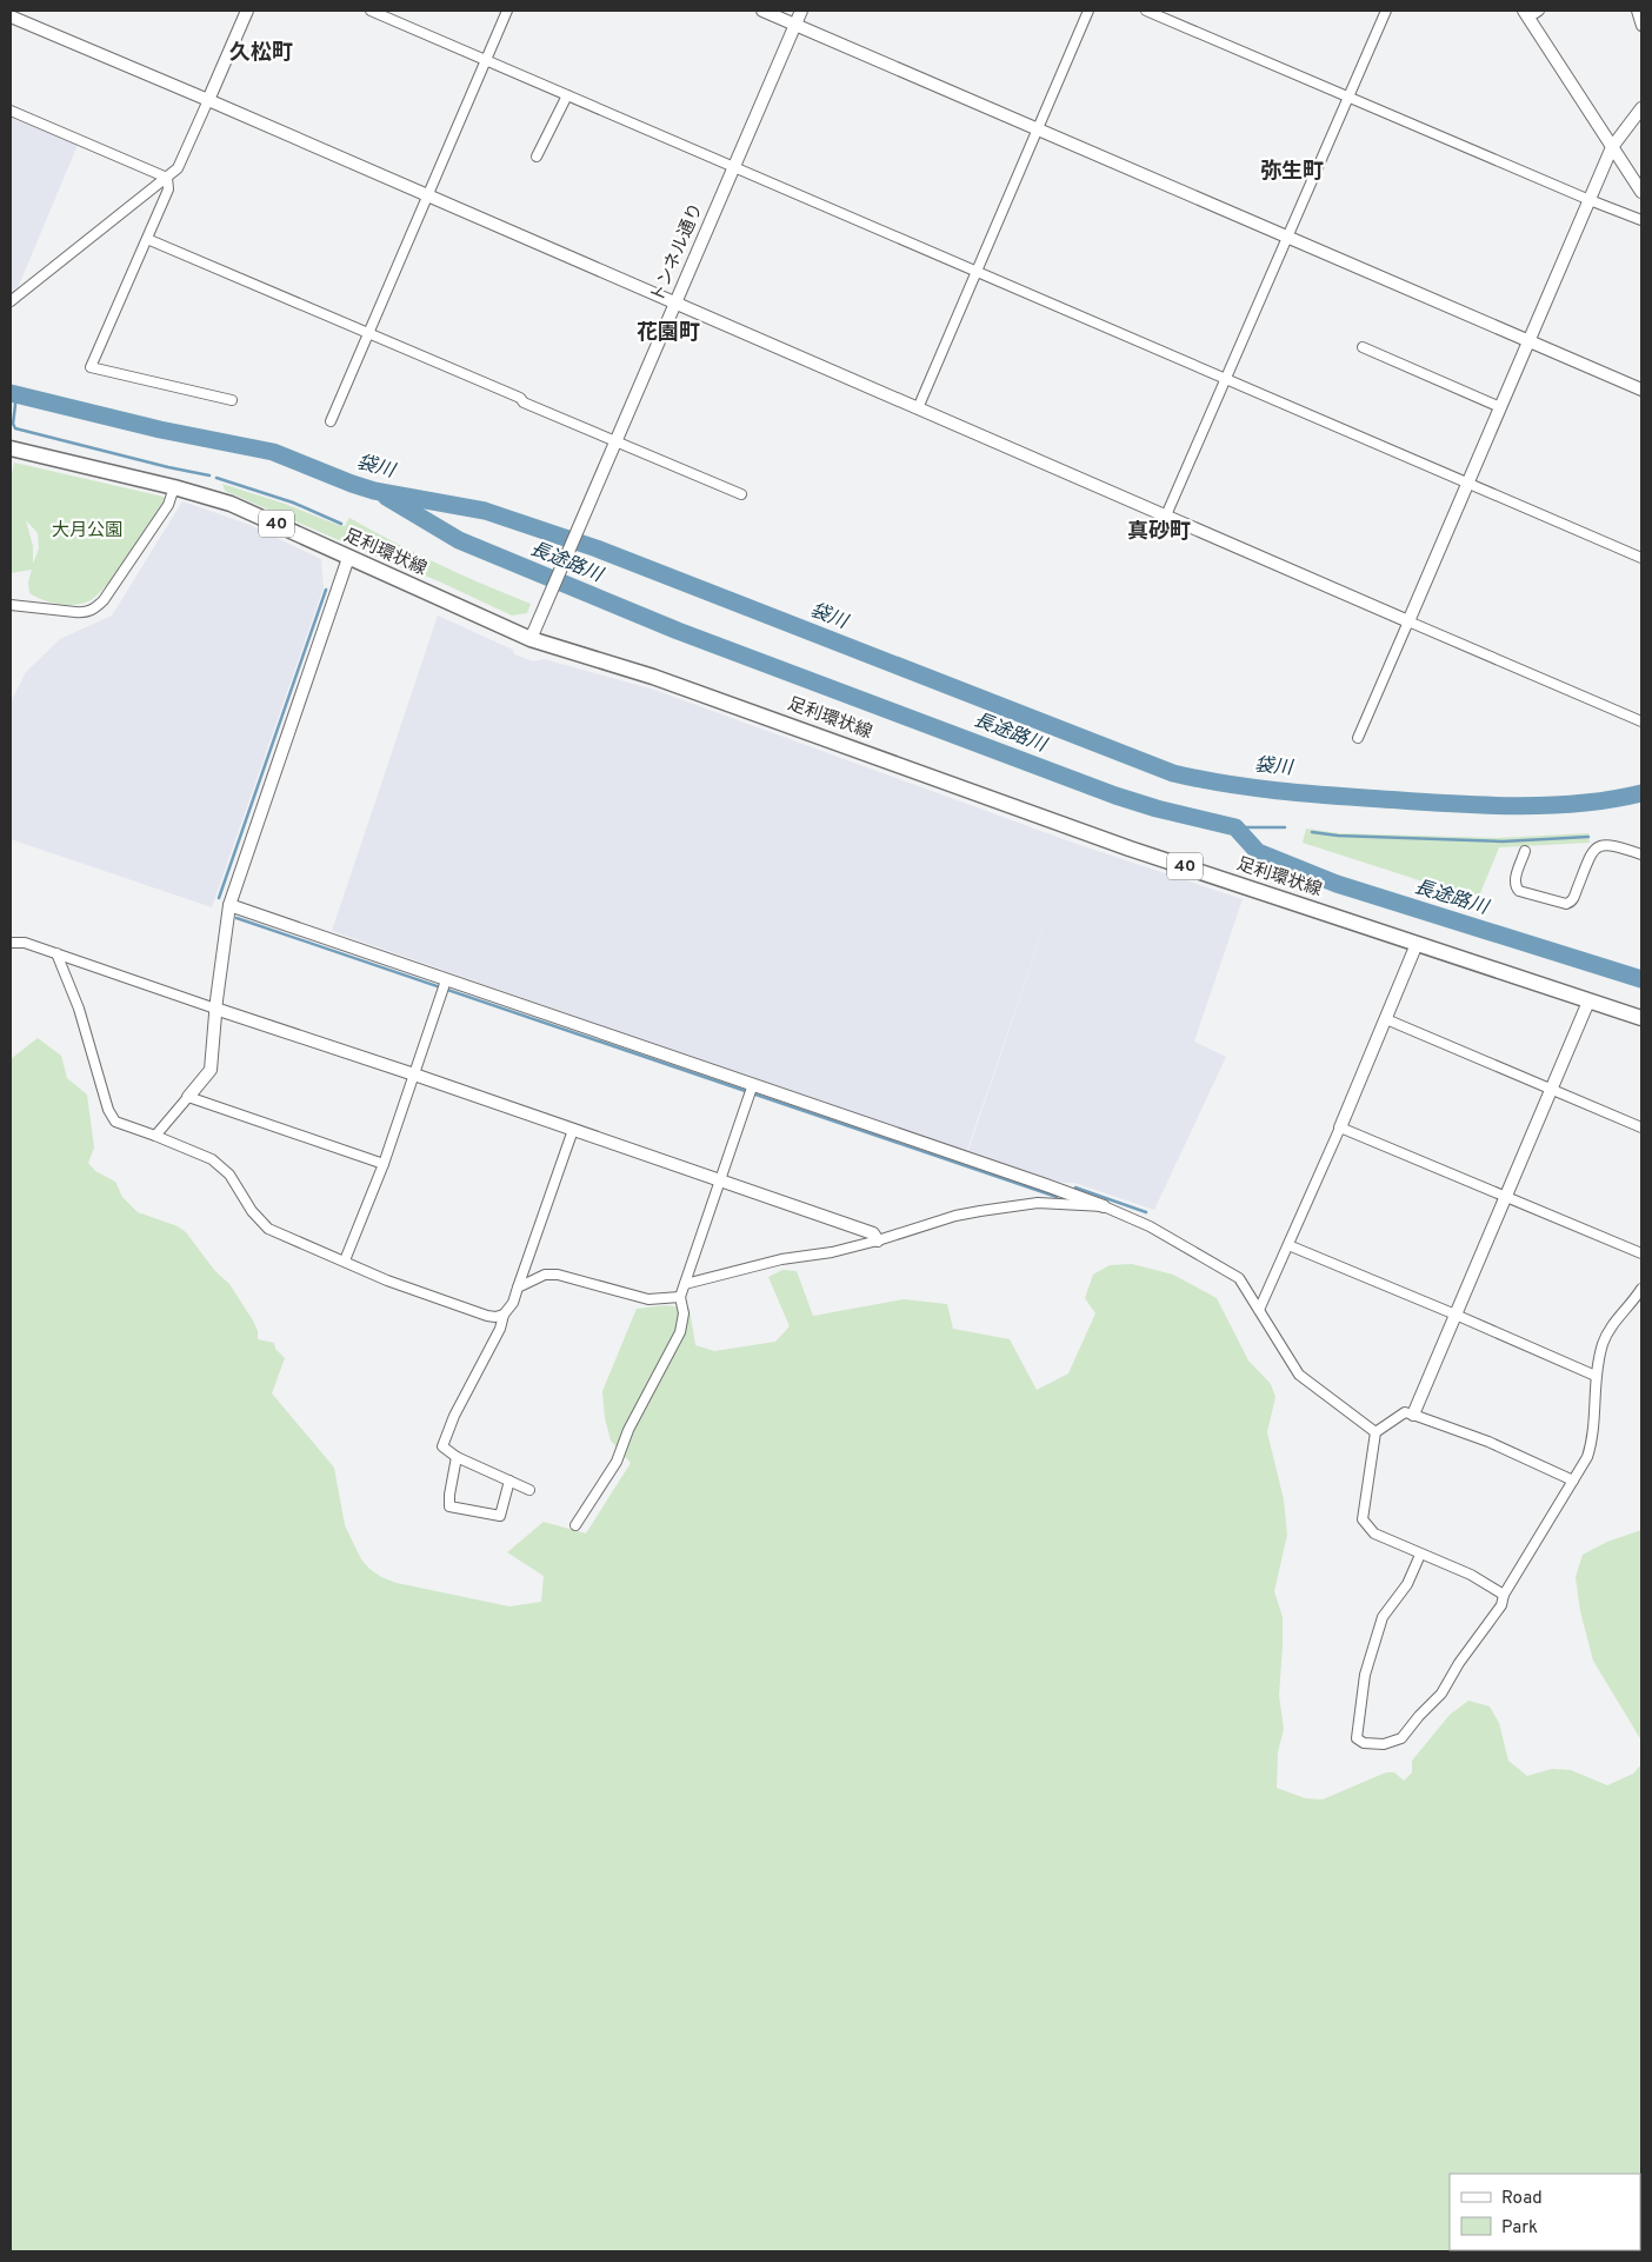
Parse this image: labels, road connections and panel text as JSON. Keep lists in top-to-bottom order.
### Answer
{
  "streets": {
    "main road": ["40", "足利環状線"],
    "street": ["トンネル通り"]
  },
  "crossings": [
    ["トンネル通り", "足利環状線"]
  ],
  "districts": [
    "久松町",
    "弥生町",
    "花園町",
    "真砂町"
  ],
  "water": ["袋川", "長途路川"],
  "parks": ["大月公園"],
  "legend": ["Road", "Park"]
}
